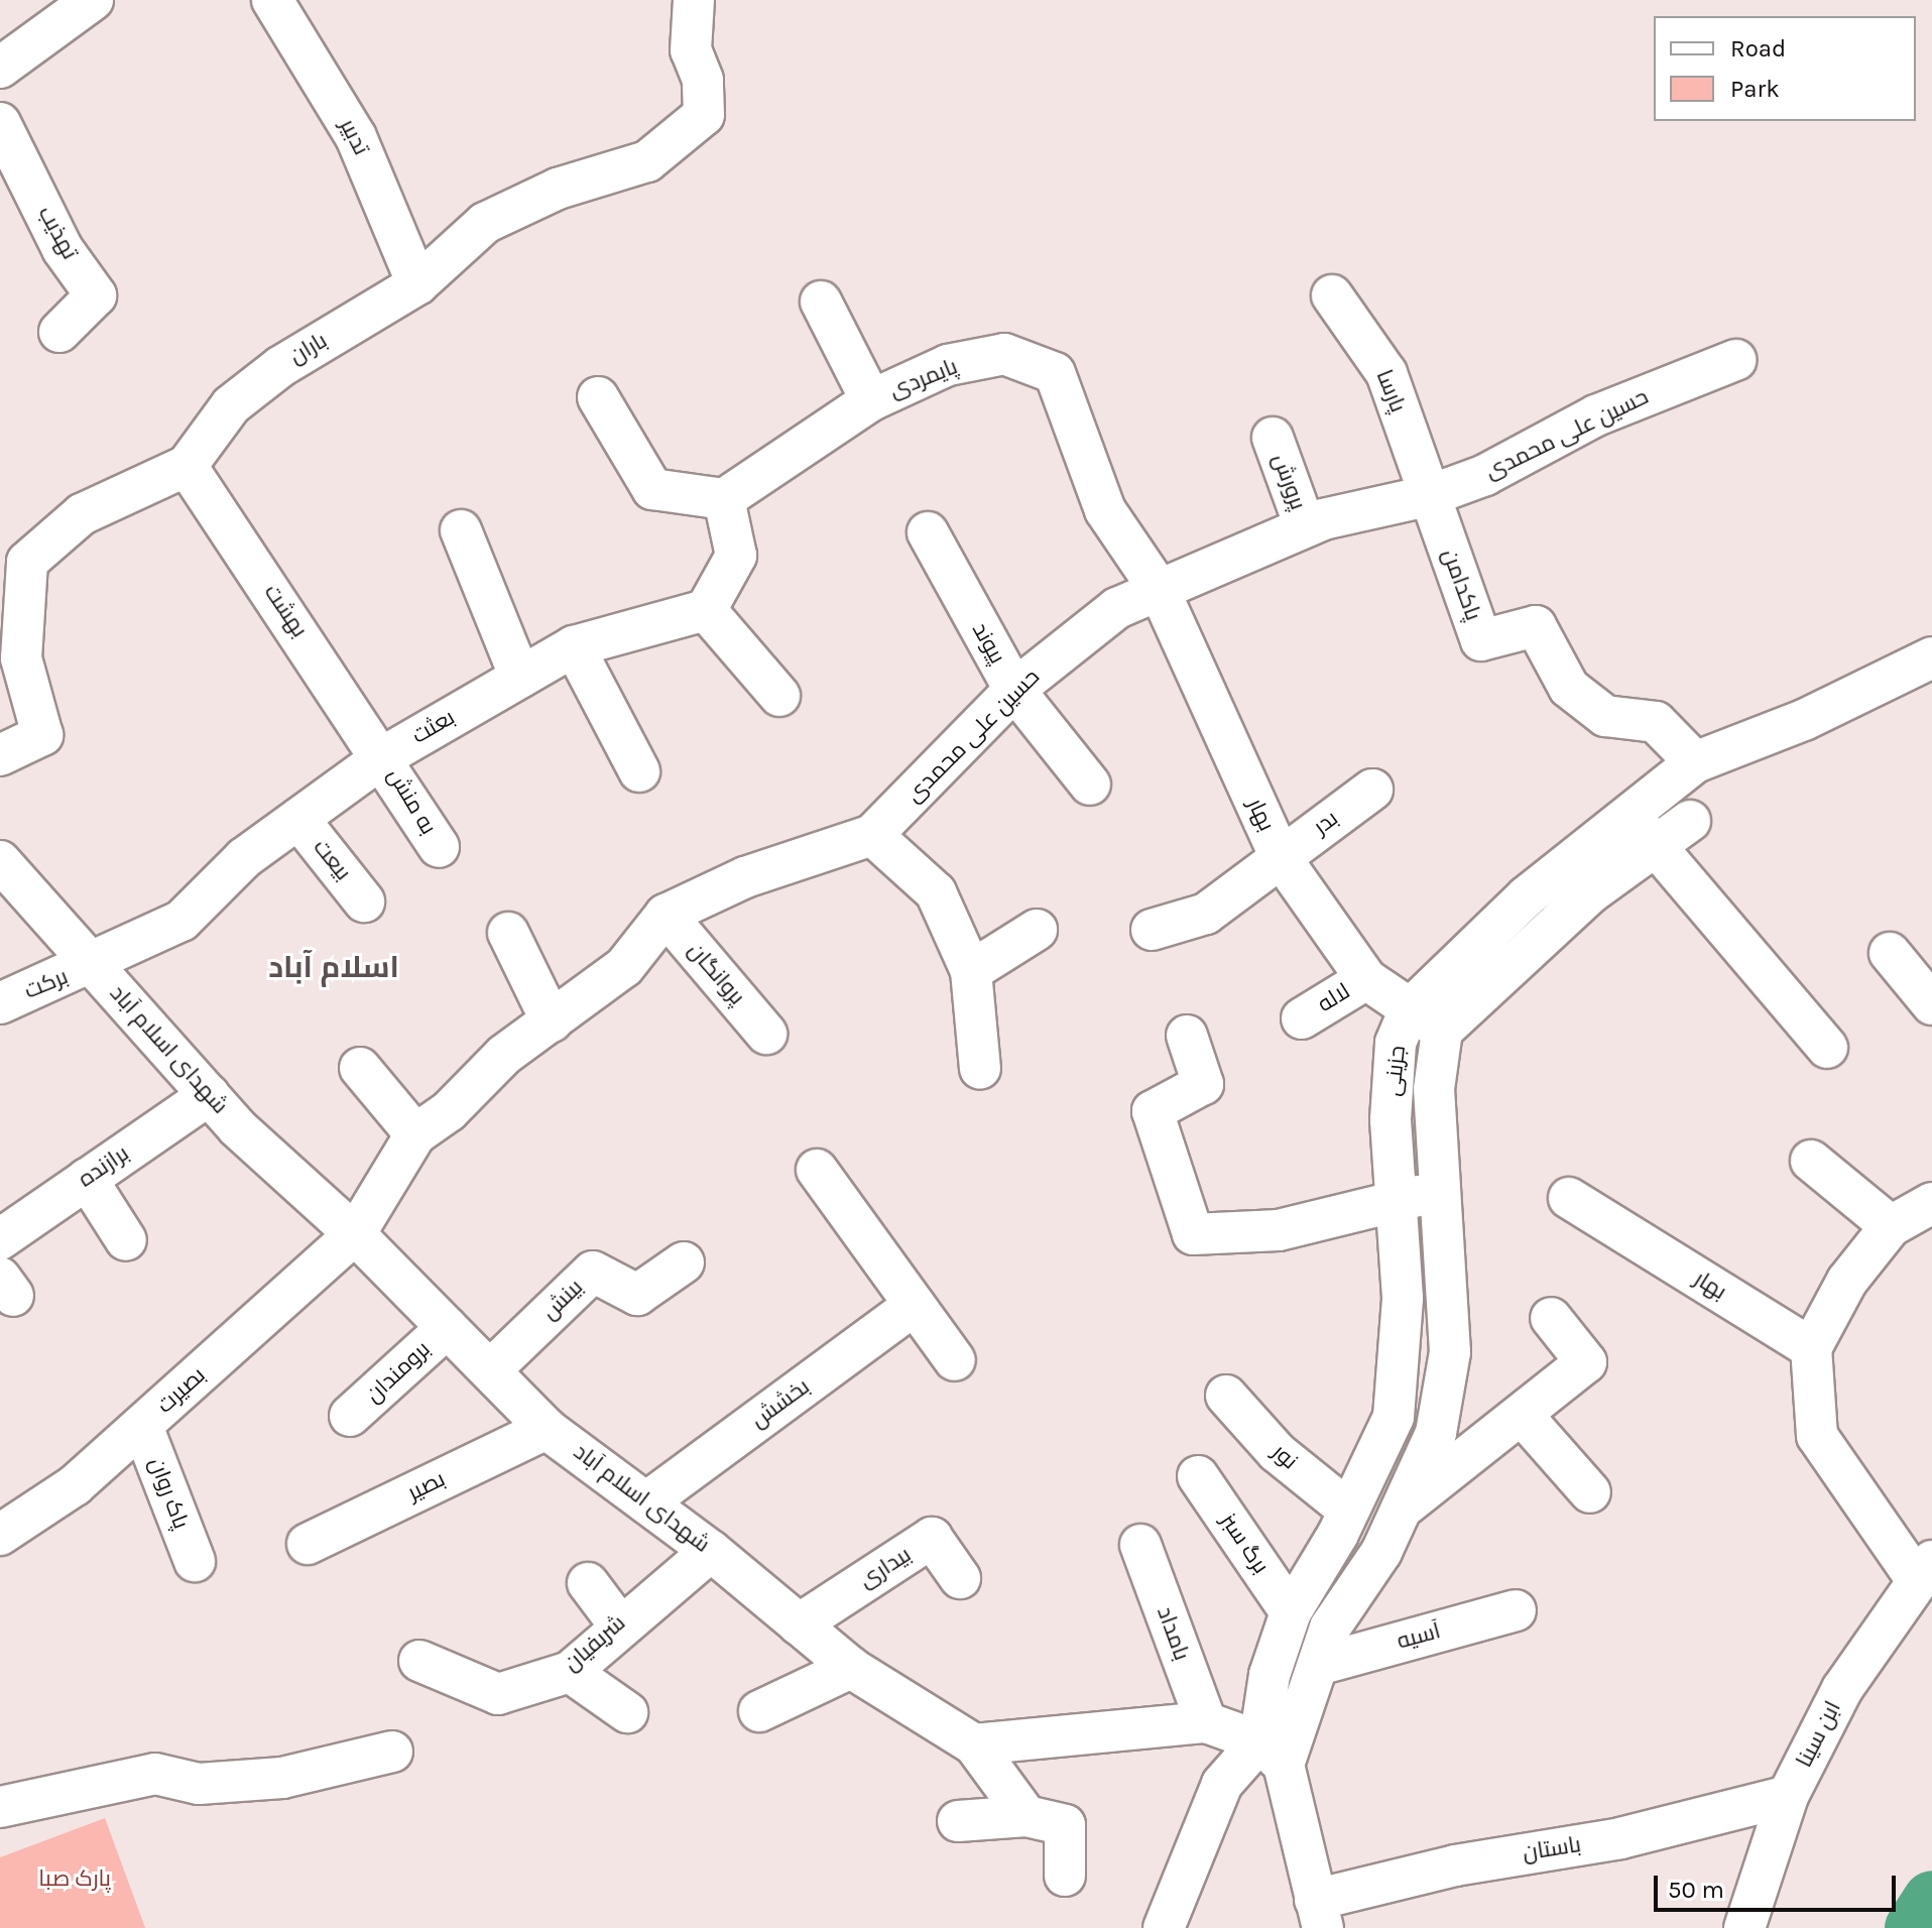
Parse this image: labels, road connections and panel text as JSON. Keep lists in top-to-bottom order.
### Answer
{
  "streets": {
    "street": [
      "تدبیر",
      "تهذیب",
      "باران",
      "پایمردی",
      "پارسا",
      "حسین علی محمدی",
      "پرورش",
      "پاکدامن",
      "بهشت",
      "پیوند",
      "بعثت",
      "به منش",
      "بهار",
      "بدر",
      "بیعت",
      "پروانگان",
      "برکت",
      "لاله",
      "شهدای اسلام آباد",
      "جزینی",
      "برازنده",
      "بینش",
      "برومندان",
      "بصیرت",
      "بخشش",
      "نور",
      "بصیر",
      "پاک روان",
      "برگ سبز",
      "بیداری",
      "بامداد",
      "آسیه",
      "شریفیان",
      "ابن سینا",
      "باستان"
    ]
  },
  "crossings": [
    ["تدبیر", "باران"],
    ["باران", "بهشت"],
    ["پایمردی", "حسین علی محمدی"],
    ["پایمردی", "بهار"],
    ["پارسا", "حسین علی محمدی"],
    ["پارسا", "پاکدامن"],
    ["حسین علی محمدی", "پرورش"],
    ["حسین علی محمدی", "پاکدامن"],
    ["حسین علی محمدی", "پیوند"],
    ["حسین علی محمدی", "بهار"],
    ["حسین علی محمدی", "پروانگان"],
    ["حسین علی محمدی", "شهدای اسلام آباد"],
    ["حسین علی محمدی", "بصیرت"],
    ["پاکدامن", "جزینی"],
    ["بهشت", "بعثت"],
    ["بهشت", "به منش"],
    ["بعثت", "به منش"],
    ["بعثت", "بیعت"],
    ["بعثت", "برکت"],
    ["بعثت", "شهدای اسلام آباد"],
    ["بهار", "بدر"],
    ["بهار", "لاله"],
    ["بهار", "جزینی"],
    ["برکت", "شهدای اسلام آباد"],
    ["شهدای اسلام آباد", "برازنده"],
    ["شهدای اسلام آباد", "بینش"],
    ["شهدای اسلام آباد", "برومندان"],
    ["شهدای اسلام آباد", "بصیرت"],
    ["شهدای اسلام آباد", "بخشش"],
    ["شهدای اسلام آباد", "بصیر"],
    ["شهدای اسلام آباد", "بیداری"],
    ["شهدای اسلام آباد", "شریفیان"],
    ["جزینی", "نور"],
    ["جزینی", "برگ سبز"],
    ["بصیرت", "پاک روان"],
    ["ابن سینا", "باستان"]
  ],
  "districts": ["اسلام آباد"],
  "parks": ["پارک صبا"],
  "legend": ["Road", "Park"],
  "scale_bar": "50 m"
}
